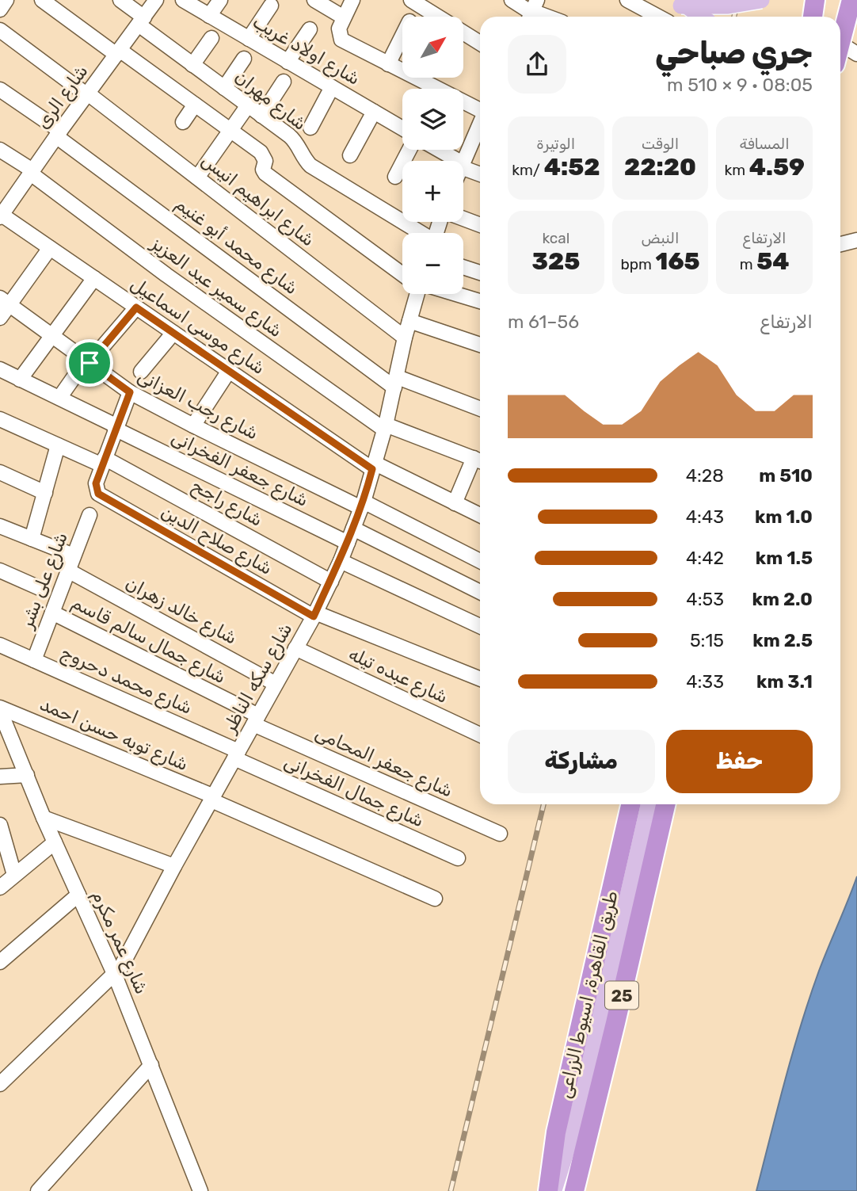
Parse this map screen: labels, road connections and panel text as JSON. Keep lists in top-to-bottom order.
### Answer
{
  "streets": {
    "highway": ["طريق القاهرة, اسيوط الزراعى", "25"],
    "street": [
      "شارع اولاد غريب",
      "شارع الرى",
      "شارع مهران",
      "شارع ابراهيم انيس",
      "شارع محمد أبو غنيم",
      "شارع سمير عبد العزيز",
      "شارع موسى اسماعيل",
      "شارع رجب العزانى",
      "شارع جعفر الفخرانى",
      "شارع راجح",
      "شارع صلاح الدين",
      "شارع على بشر",
      "شارع خالد زهران",
      "شارع جمال سالم قاسم",
      "شارع عبده تيله",
      "شارع سكه الناظر",
      "شارع محمد دحروج",
      "شارع توبه حسن احمد",
      "شارع جعفر المحامى",
      "شارع جمال الفخرانى",
      "شارع عمر مكرم"
    ]
  },
  "crossings": [
    ["شارع الرى", "شارع مهران"],
    ["شارع الرى", "شارع ابراهيم انيس"],
    ["شارع الرى", "شارع محمد أبو غنيم"],
    ["شارع الرى", "شارع سمير عبد العزيز"],
    ["شارع الرى", "شارع موسى اسماعيل"],
    ["شارع ابراهيم انيس", "شارع سكه الناظر"],
    ["شارع محمد أبو غنيم", "شارع سكه الناظر"],
    ["شارع سمير عبد العزيز", "شارع سكه الناظر"],
    ["شارع موسى اسماعيل", "شارع سكه الناظر"],
    ["شارع رجب العزانى", "شارع سكه الناظر"],
    ["شارع جعفر الفخرانى", "شارع سكه الناظر"],
    ["شارع راجح", "شارع صلاح الدين"],
    ["شارع راجح", "شارع سكه الناظر"],
    ["شارع صلاح الدين", "شارع سكه الناظر"],
    ["شارع على بشر", "شارع خالد زهران"],
    ["شارع على بشر", "شارع جمال سالم قاسم"],
    ["شارع على بشر", "شارع محمد دحروج"],
    ["شارع خالد زهران", "شارع سكه الناظر"],
    ["شارع جمال سالم قاسم", "شارع سكه الناظر"],
    ["شارع جمال سالم قاسم", "شارع جعفر المحامى"],
    ["شارع عبده تيله", "شارع سكه الناظر"],
    ["شارع سكه الناظر", "شارع محمد دحروج"],
    ["شارع سكه الناظر", "شارع توبه حسن احمد"],
    ["شارع سكه الناظر", "شارع جعفر المحامى"],
    ["شارع سكه الناظر", "شارع جمال الفخرانى"],
    ["شارع سكه الناظر", "شارع عمر مكرم"],
    ["شارع محمد دحروج", "شارع جمال الفخرانى"],
    ["شارع توبه حسن احمد", "شارع عمر مكرم"]
  ],
  "north": "top right",
  "page": {
    "map_buttons": ["+", "−"],
    "heading": ["جري صباحي", "08:05 · 9 × 510 m"],
    "stats": [
      ["المسافة", "4.59 km"],
      ["الوقت", "22:20"],
      ["الوتيرة", "4:52 /km"],
      ["الارتفاع", "54 m"],
      ["النبض", "165 bpm"],
      ["kcal", "325"]
    ],
    "chart": ["الارتفاع", "56–61 m"],
    "list": [
      {
        "name": "510 m",
        "note": "4:28"
      },
      {
        "name": "1.0 km",
        "note": "4:43"
      },
      {
        "name": "1.5 km",
        "note": "4:42"
      },
      {
        "name": "2.0 km",
        "note": "4:53"
      },
      {
        "name": "2.5 km",
        "note": "5:15"
      },
      {
        "name": "3.1 km",
        "note": "4:33"
      }
    ],
    "buttons": ["حفظ", "مشاركة"]
  }
}
